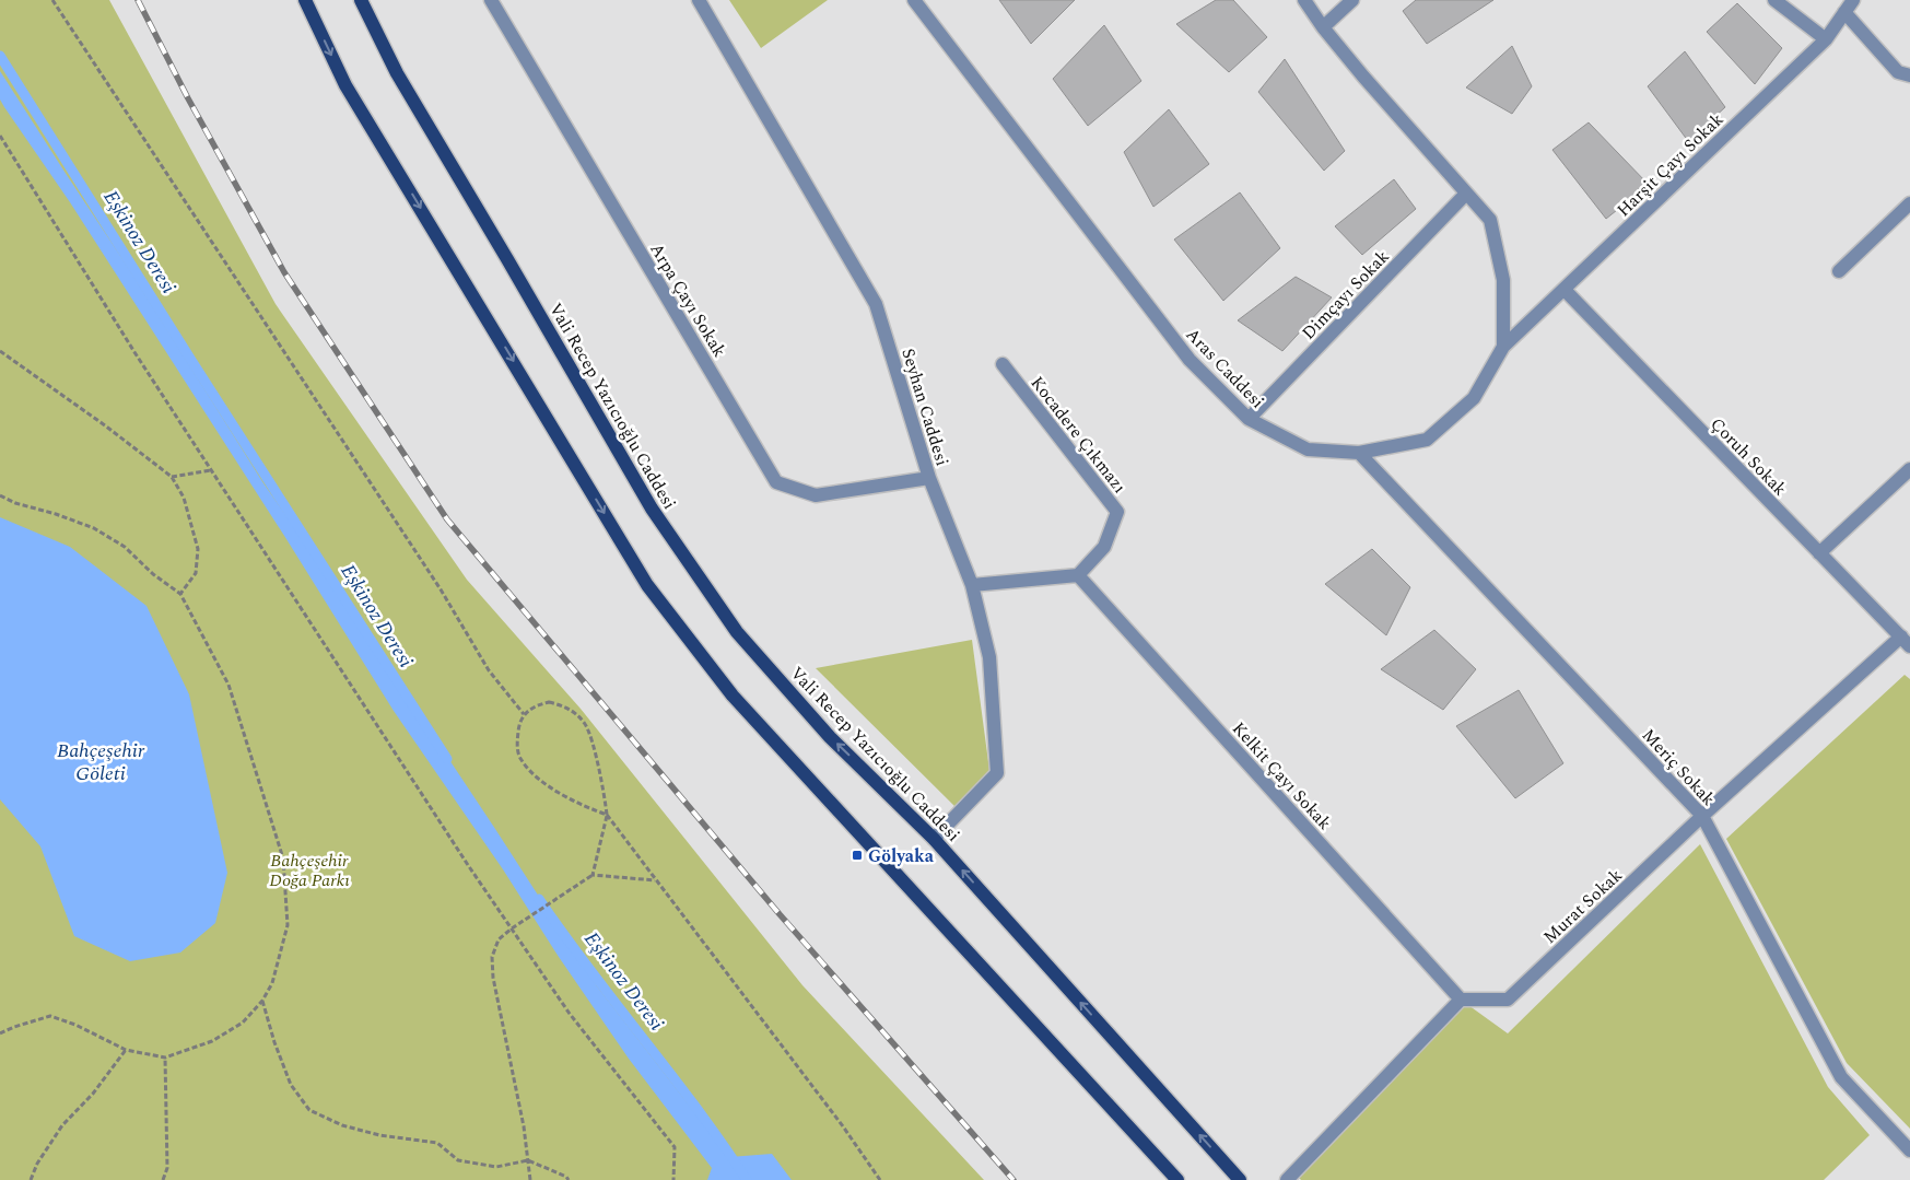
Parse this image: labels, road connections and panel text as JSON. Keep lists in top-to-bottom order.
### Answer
{
  "streets": {
    "main road": ["Vali Recep Yazıcıoğlu Caddesi"],
    "street": [
      "Harşit Çayı Sokak",
      "Dimçayı Sokak",
      "Arpa Çayı Sokak",
      "Aras Caddesi",
      "Seyhan Caddesi",
      "Kocadere Çıkmazı",
      "Çoruh Sokak",
      "Meriç Sokak",
      "Kelkit Çayı Sokak",
      "Murat Sokak"
    ]
  },
  "crossings": [
    ["Harşit Çayı Sokak", "Aras Caddesi"],
    ["Harşit Çayı Sokak", "Çoruh Sokak"],
    ["Dimçayı Sokak", "Aras Caddesi"],
    ["Arpa Çayı Sokak", "Seyhan Caddesi"],
    ["Aras Caddesi", "Meriç Sokak"],
    ["Vali Recep Yazıcıoğlu Caddesi", "Seyhan Caddesi"],
    ["Kocadere Çıkmazı", "Kelkit Çayı Sokak"],
    ["Çoruh Sokak", "Murat Sokak"],
    ["Meriç Sokak", "Murat Sokak"],
    ["Kelkit Çayı Sokak", "Murat Sokak"]
  ],
  "water": ["Eşkinoz Deresi", "Bahçeşehir Göleti"],
  "parks": ["Bahçeşehir Doğa Parkı"],
  "places": {
    "transit": ["Gölyaka"]
  }
}
